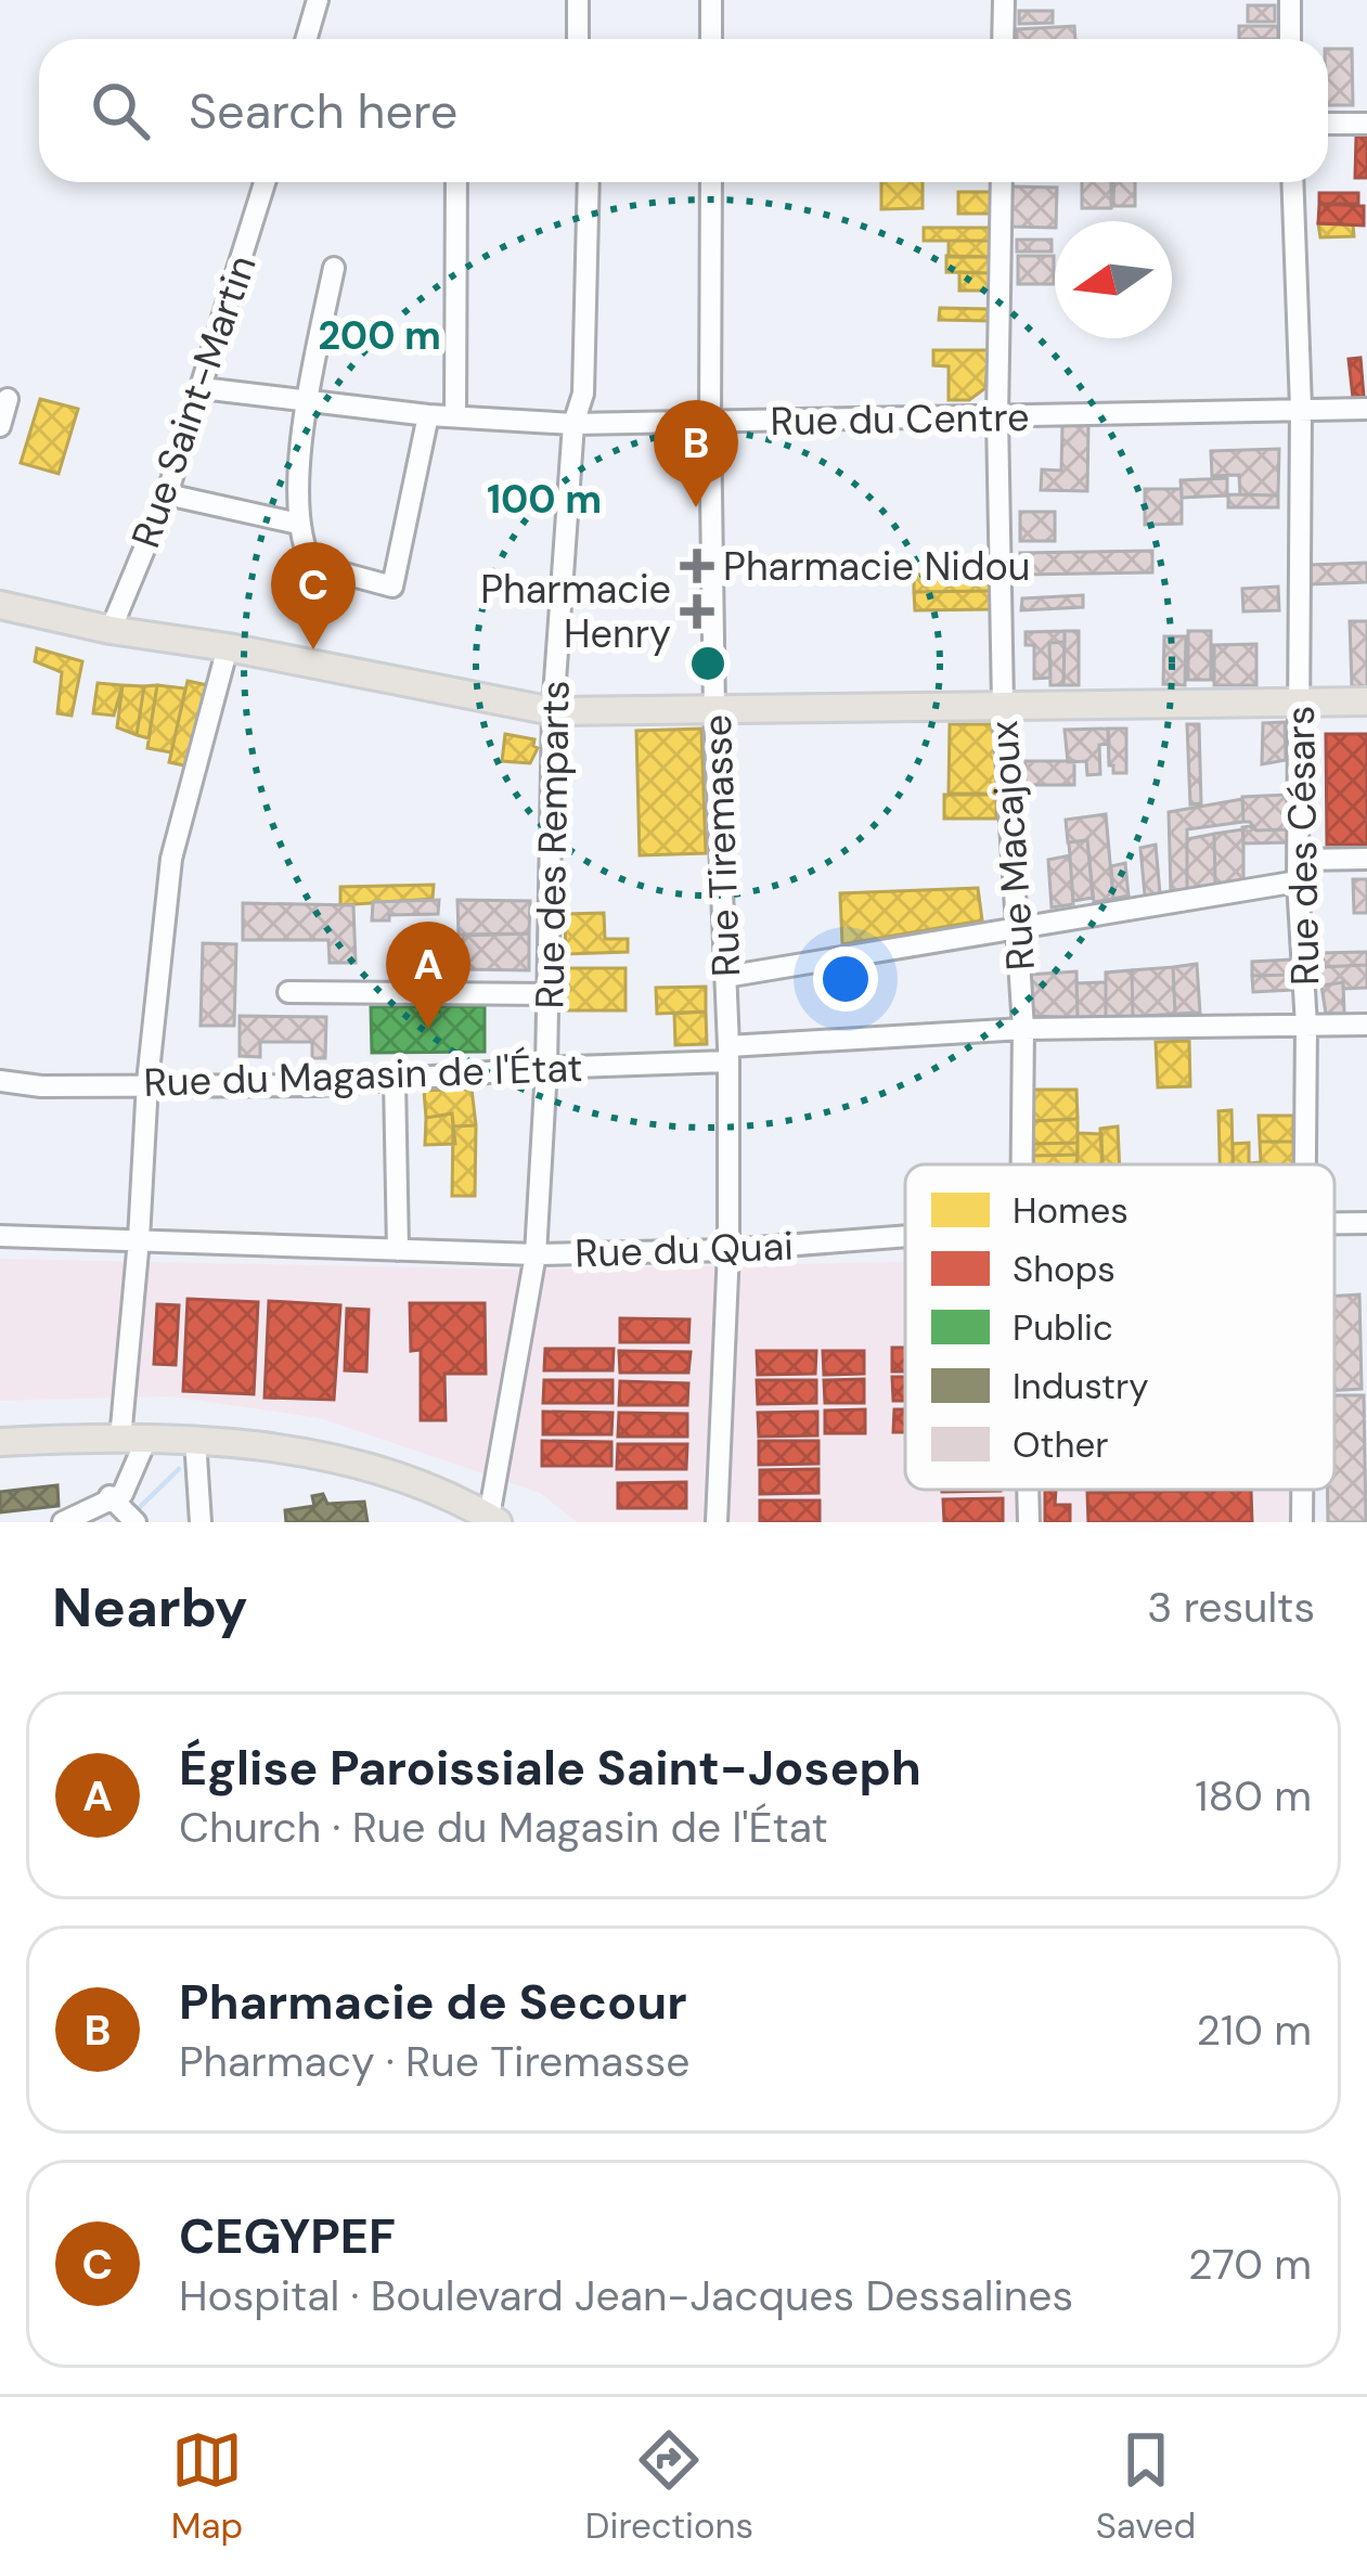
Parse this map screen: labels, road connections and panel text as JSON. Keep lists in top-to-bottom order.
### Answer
{
  "streets": {
    "street": [
      "Rue Saint-Martin",
      "Rue du Centre",
      "Rue des Remparts",
      "Rue Tiremasse",
      "Rue Macajoux",
      "Rue des Césars",
      "Rue du Magasin de l'État",
      "Rue du Quai"
    ]
  },
  "crossings": [
    ["Rue Saint-Martin", "Rue du Centre"],
    ["Rue du Centre", "Rue des Remparts"],
    ["Rue du Centre", "Rue Tiremasse"],
    ["Rue du Centre", "Rue Macajoux"],
    ["Rue du Centre", "Rue des Césars"],
    ["Rue des Remparts", "Rue du Magasin de l'État"],
    ["Rue des Remparts", "Rue du Quai"],
    ["Rue Tiremasse", "Rue du Magasin de l'État"],
    ["Rue Tiremasse", "Rue du Quai"],
    ["Rue Macajoux", "Rue du Magasin de l'État"]
  ],
  "places": {
    "health": ["Pharmacie Nidou", "Pharmacie Henry"]
  },
  "legend": [
    "Homes",
    "Shops",
    "Public",
    "Industry",
    "Other"
  ],
  "north": "left",
  "page": {
    "search": "Search here",
    "pins": ["B", "C", "A"],
    "heading": ["Nearby", "3 results"],
    "list": [
      {
        "mark": "A",
        "name": "Église Paroissiale Saint-Joseph",
        "note": "Church · Rue du Magasin de l'État",
        "value": "180 m"
      },
      {
        "mark": "B",
        "name": "Pharmacie de Secour",
        "note": "Pharmacy · Rue Tiremasse",
        "value": "210 m"
      },
      {
        "mark": "C",
        "name": "CEGYPEF",
        "note": "Hospital · Boulevard Jean-Jacques Dessalines",
        "value": "270 m"
      }
    ],
    "nav": ["Map", "Directions", "Saved"]
  },
  "rings": ["200 m", "100 m"]
}
